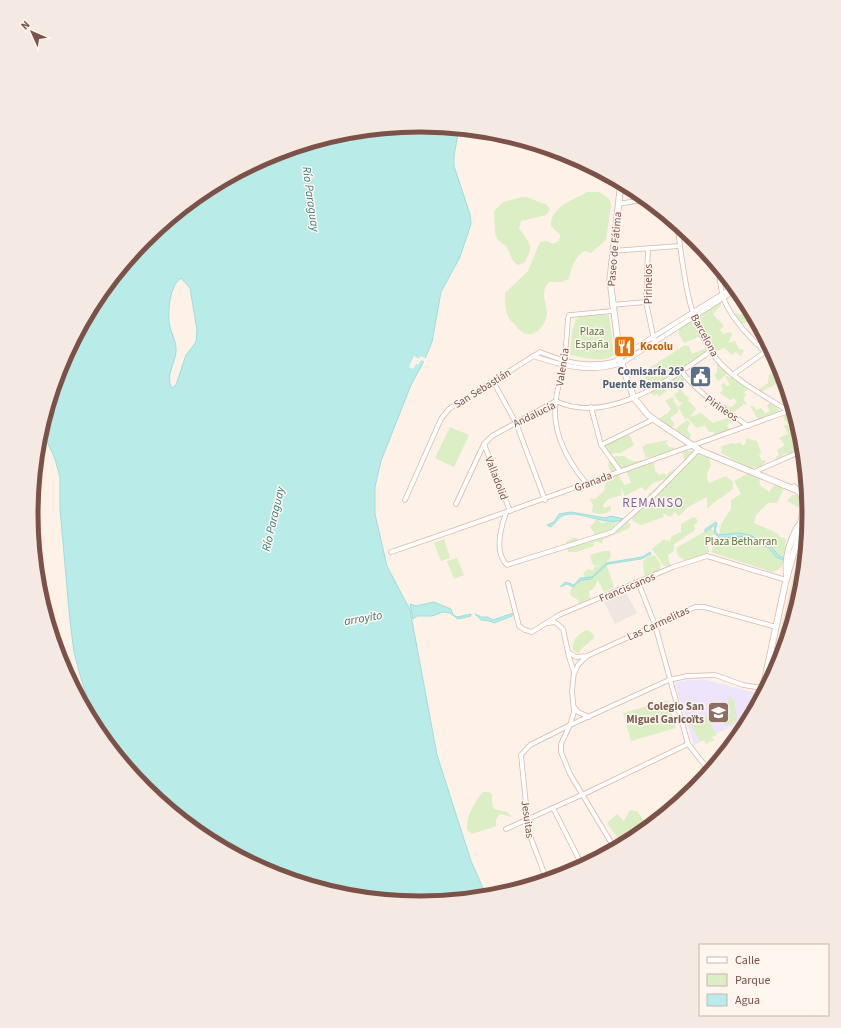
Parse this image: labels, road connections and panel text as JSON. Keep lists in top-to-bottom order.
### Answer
{
  "streets": {
    "street": [
      "Paseo de Fátima",
      "Pirinelos",
      "Barcelona",
      "Valencia",
      "San Sebastián",
      "Pirineos",
      "Andalucía",
      "Valladolid",
      "Granada",
      "Franciscanos",
      "Las Carmelitas",
      "Jesuitas"
    ]
  },
  "crossings": [
    ["Paseo de Fátima", "Valencia"],
    ["Paseo de Fátima", "Andalucía"],
    ["Paseo de Fátima", "Granada"],
    ["Paseo de Fátima", "Franciscanos"],
    ["Paseo de Fátima", "Las Carmelitas"],
    ["Barcelona", "Andalucía"],
    ["Barcelona", "Granada"],
    ["Valencia", "San Sebastián"],
    ["Valencia", "Andalucía"],
    ["Valencia", "Granada"],
    ["Pirineos", "Andalucía"],
    ["Pirineos", "Granada"],
    ["Andalucía", "Valladolid"],
    ["Valladolid", "Granada"]
  ],
  "districts": ["REMANSO"],
  "water": ["Río Paraguay", "arroyito"],
  "parks": ["Plaza España", "Plaza Betharran"],
  "places": {
    "restaurant": ["Kocolu"],
    "public building": ["Comisaría 26ª Puente Remanso"],
    "school or university": ["Colegio San Miguel Garicoïts"]
  },
  "legend": ["Calle", "Parque", "Agua"],
  "north": "top left"
}
